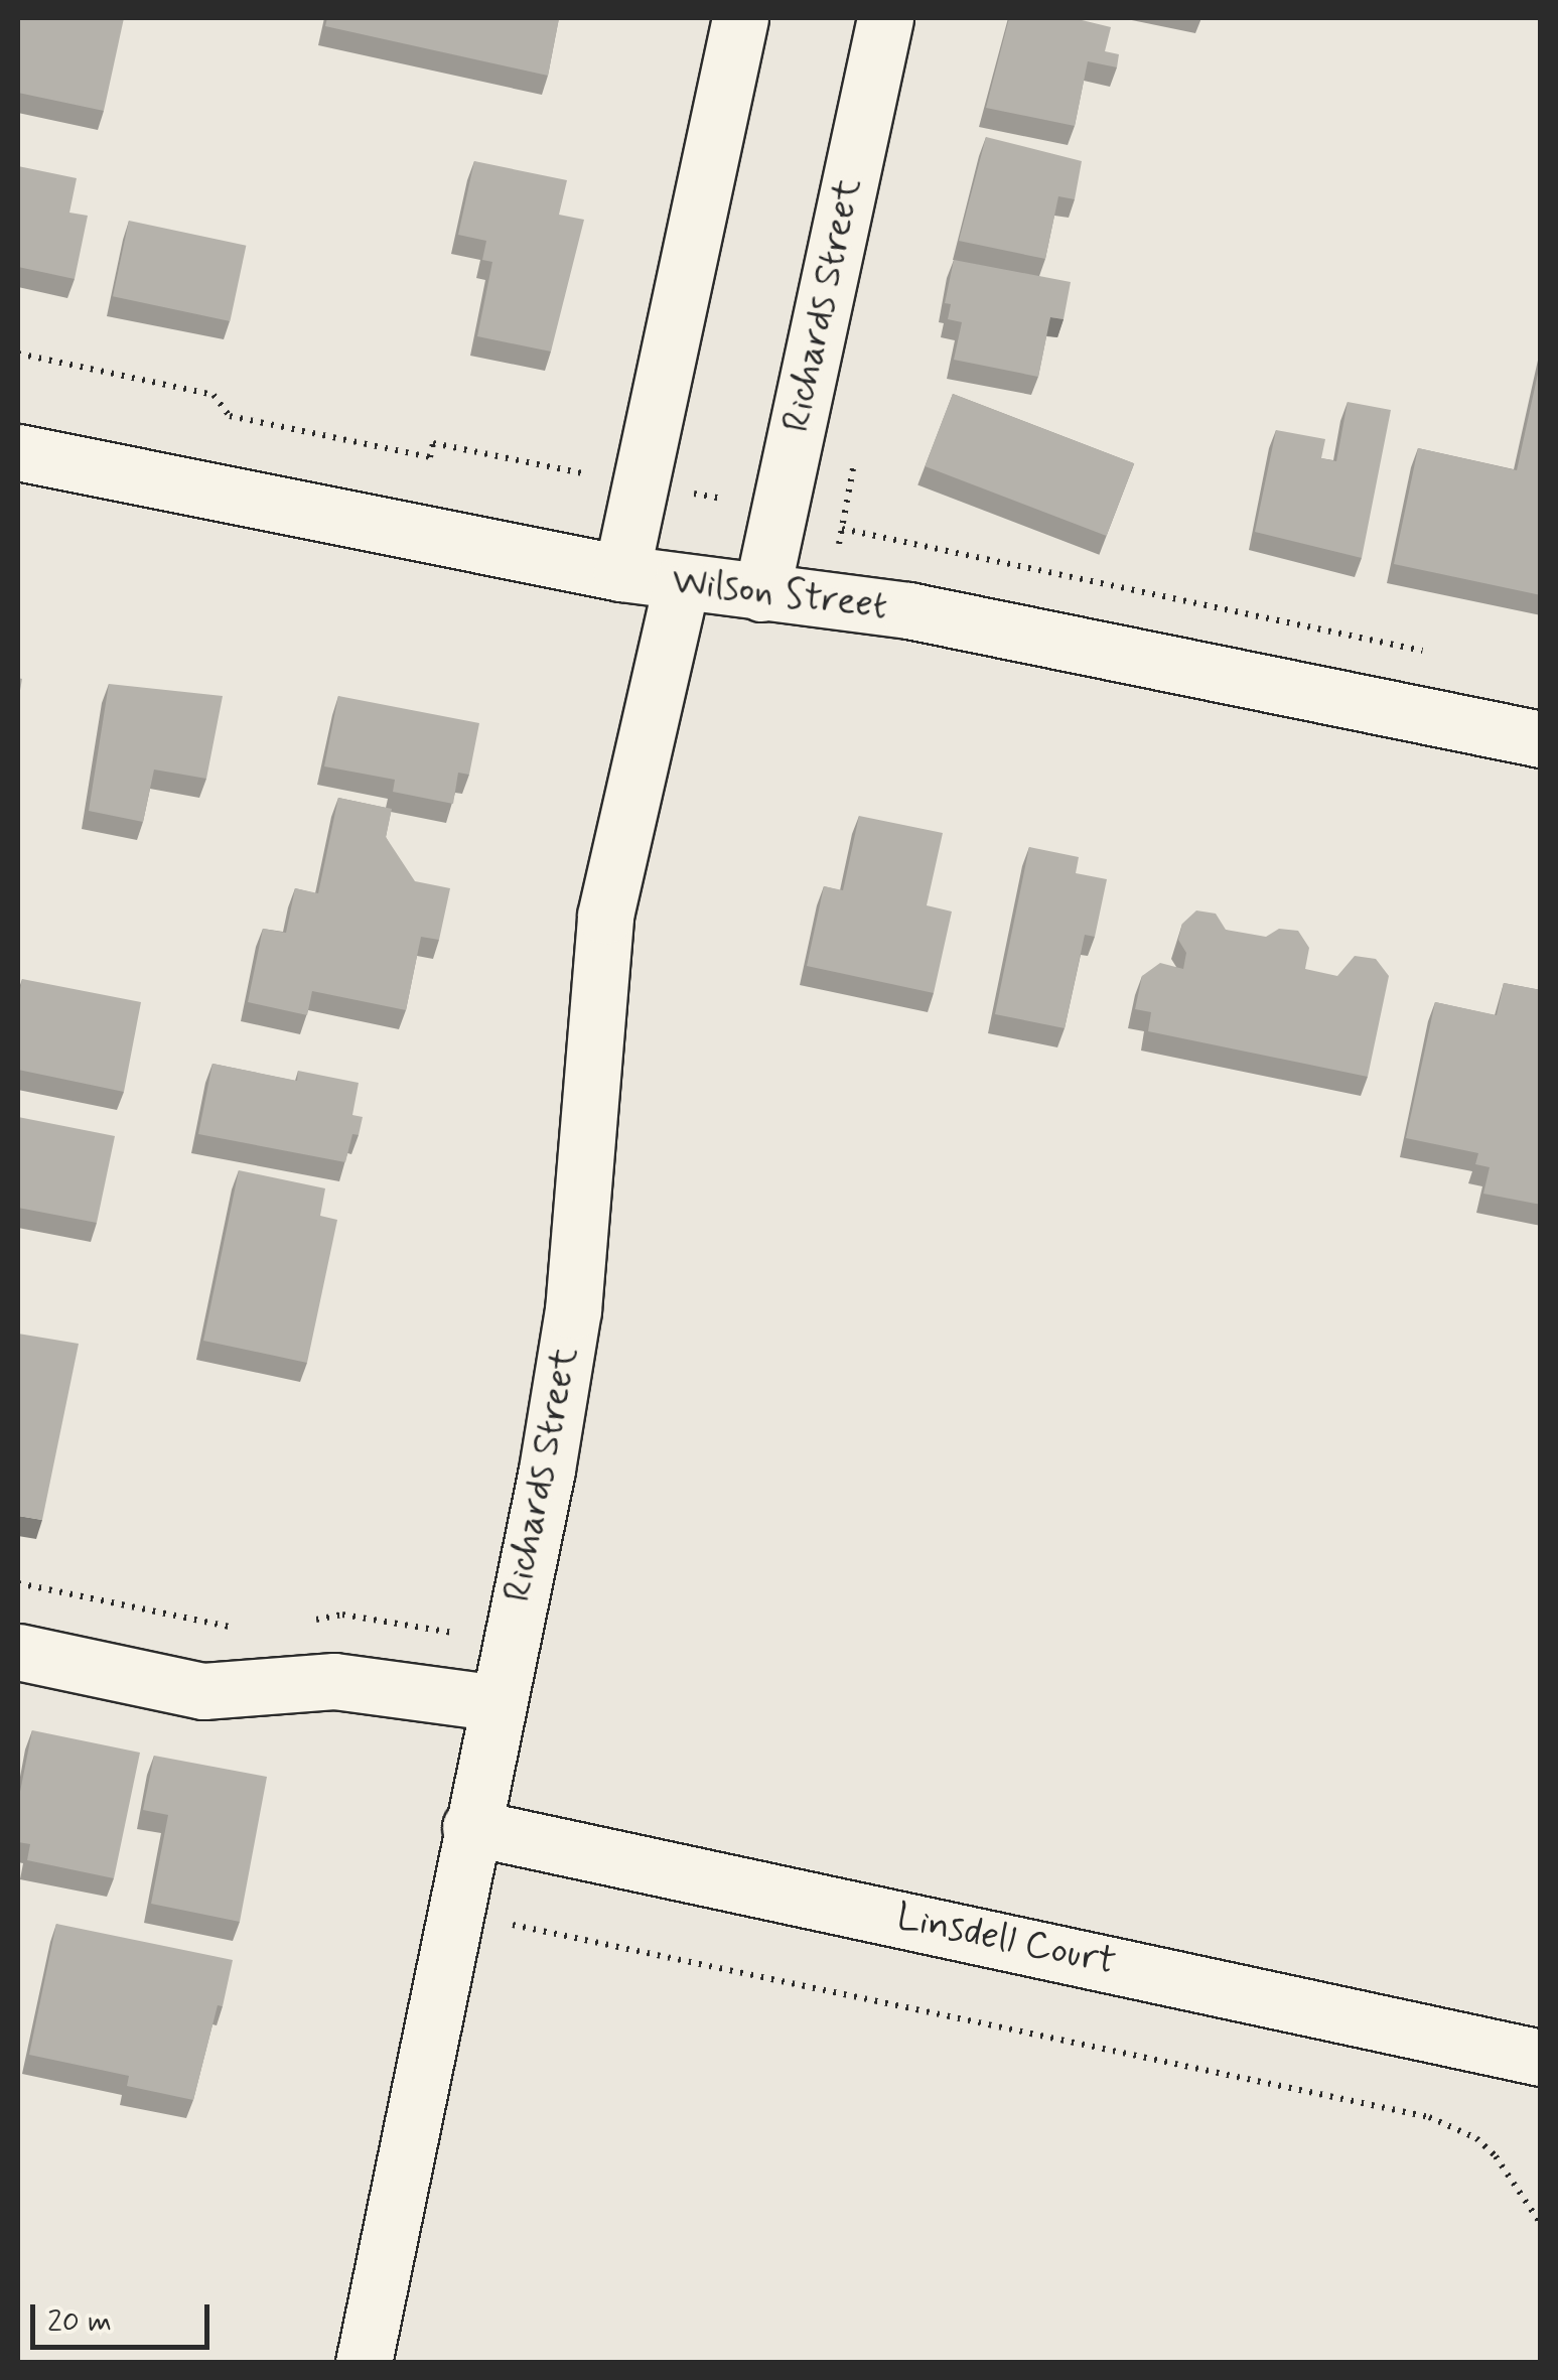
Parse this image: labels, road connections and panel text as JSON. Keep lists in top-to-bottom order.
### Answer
{
  "streets": {
    "street": ["Richards Street", "Wilson Street", "Linsdell Court"]
  },
  "crossings": [
    ["Richards Street", "Wilson Street"],
    ["Richards Street", "Linsdell Court"]
  ],
  "scale_bar": "20 m"
}
